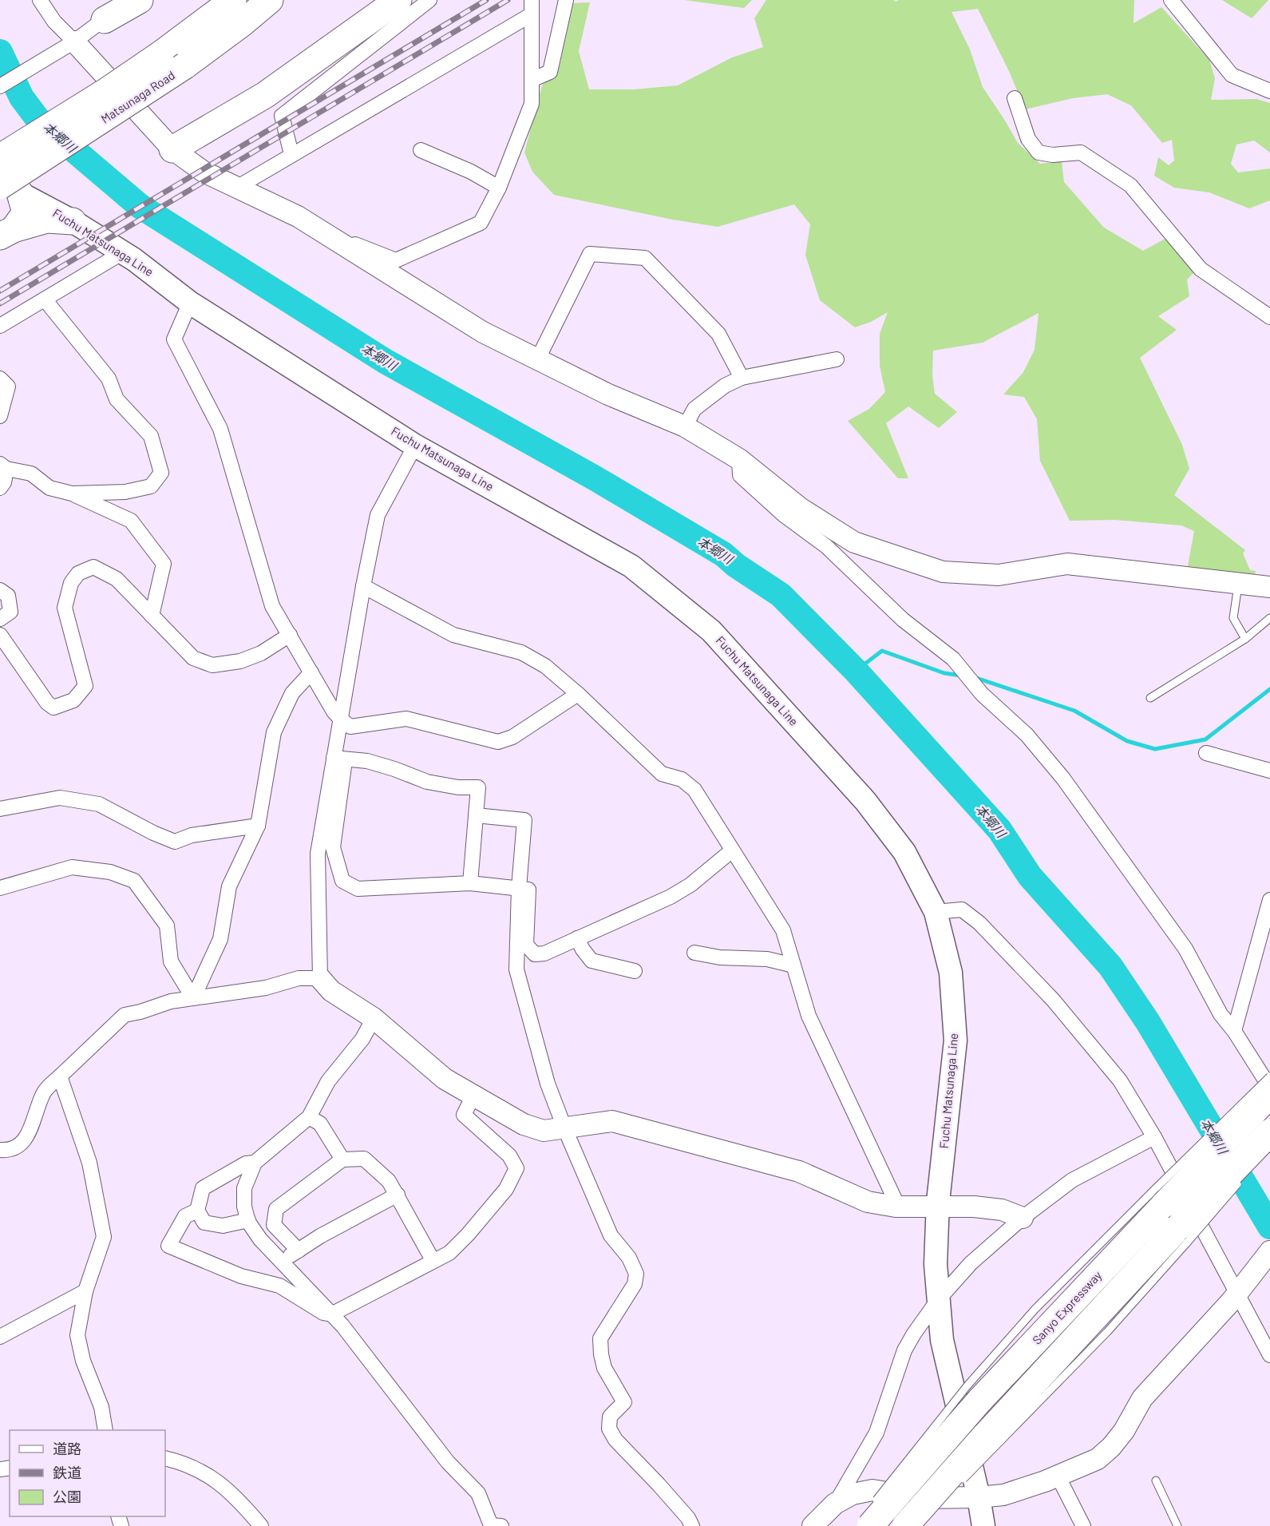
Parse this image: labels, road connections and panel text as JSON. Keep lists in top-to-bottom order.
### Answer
{
  "streets": {
    "highway": ["Matsunaga Road", "Sanyo Expressway"],
    "main road": ["Fuchu Matsunaga Line"]
  },
  "crossings": [
    ["Matsunaga Road", "Fuchu Matsunaga Line"]
  ],
  "water": ["本郷川"],
  "legend": ["道路", "鉄道", "公園"]
}
